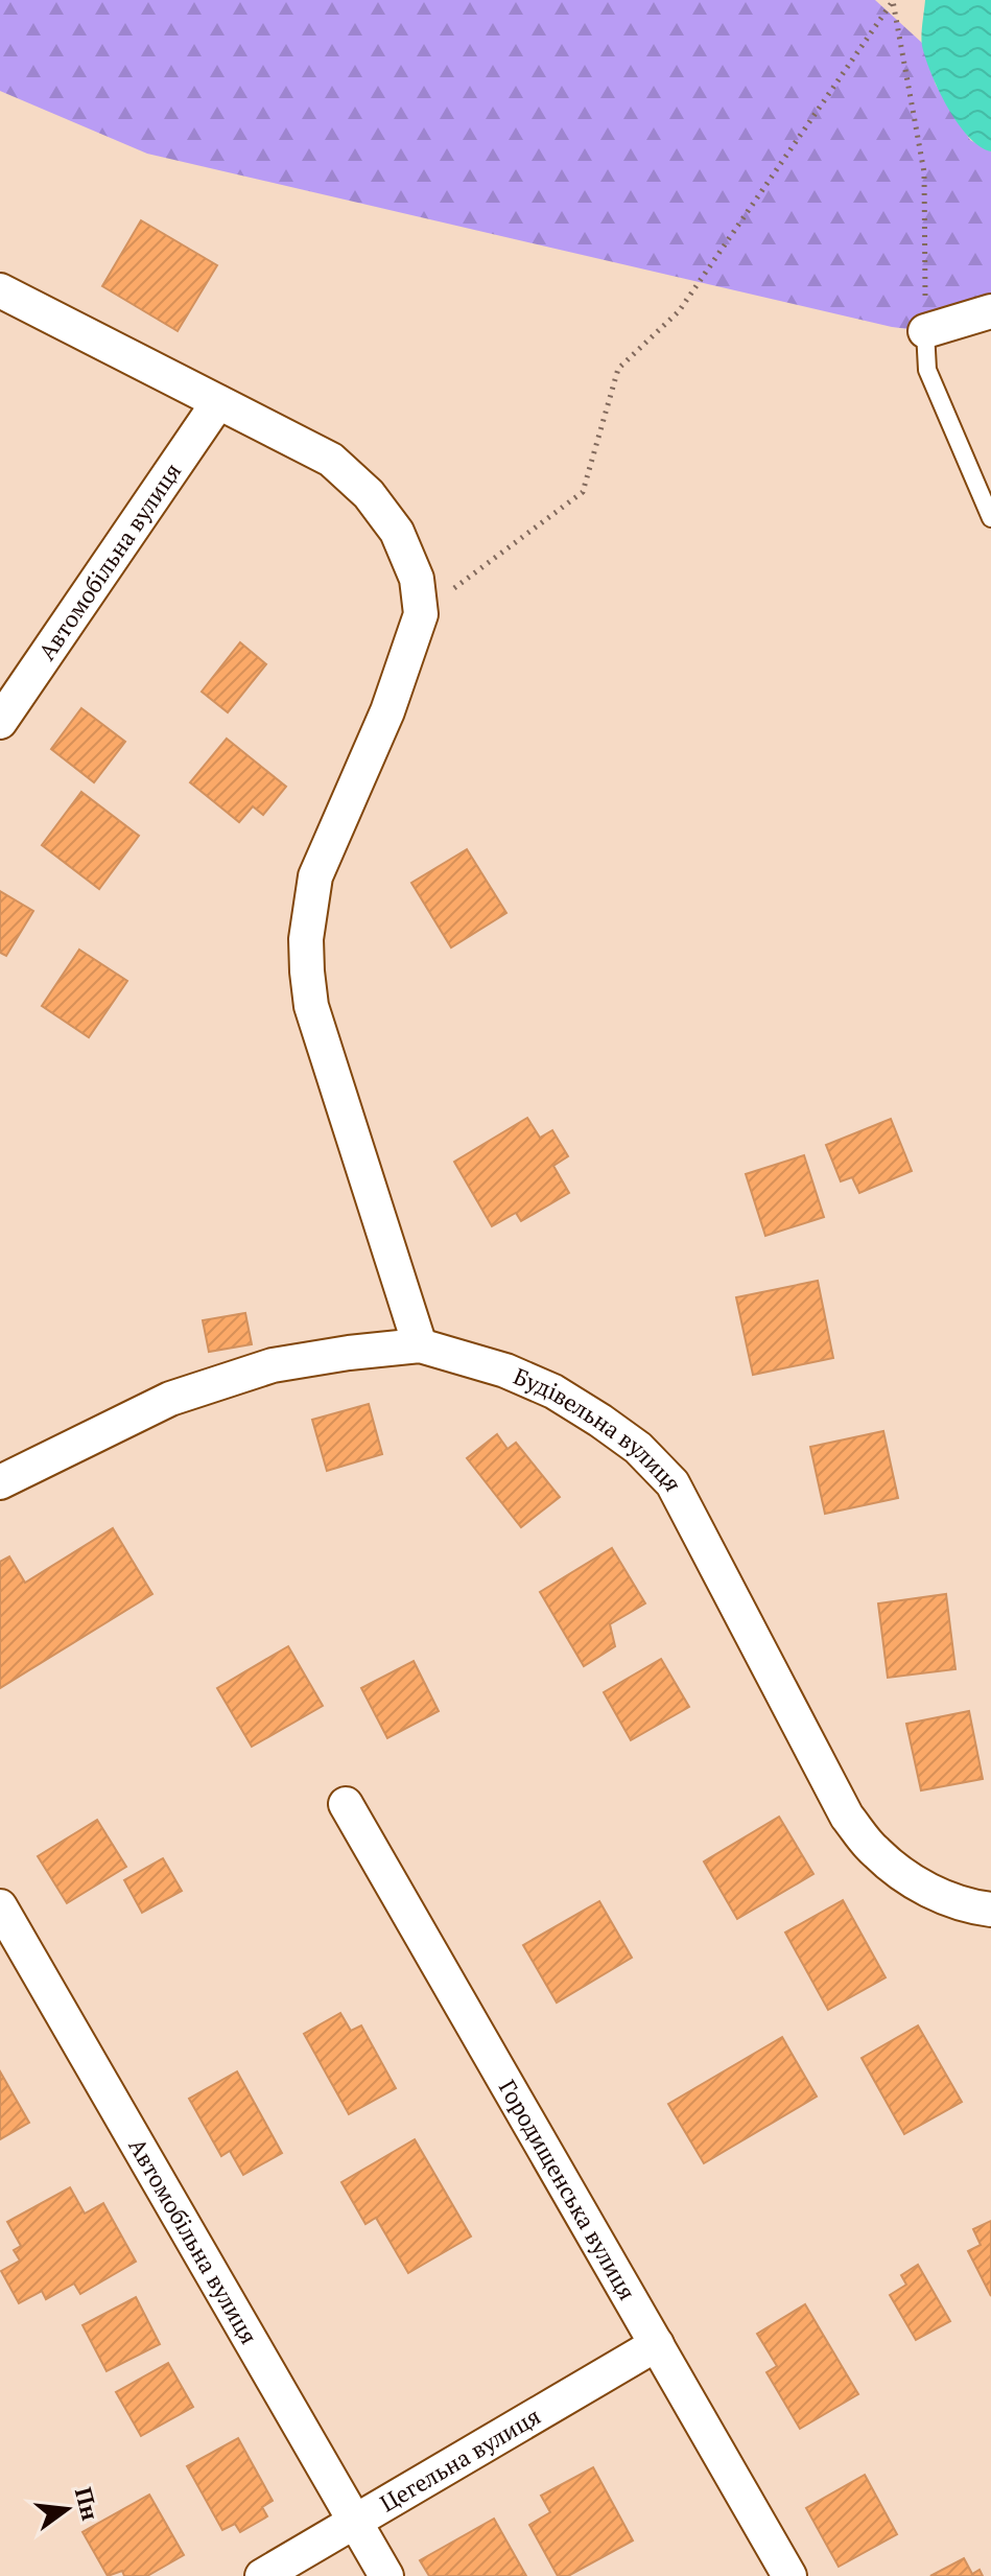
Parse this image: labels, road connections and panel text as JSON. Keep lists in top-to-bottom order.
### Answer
{
  "streets": {
    "street": [
      "Автомобільна вулиця",
      "Будівельна вулиця",
      "Городищенська вулиця",
      "Цегельна вулиця"
    ]
  },
  "crossings": [
    ["Автомобільна вулиця", "Цегельна вулиця"],
    ["Городищенська вулиця", "Цегельна вулиця"]
  ],
  "north": "right"
}
